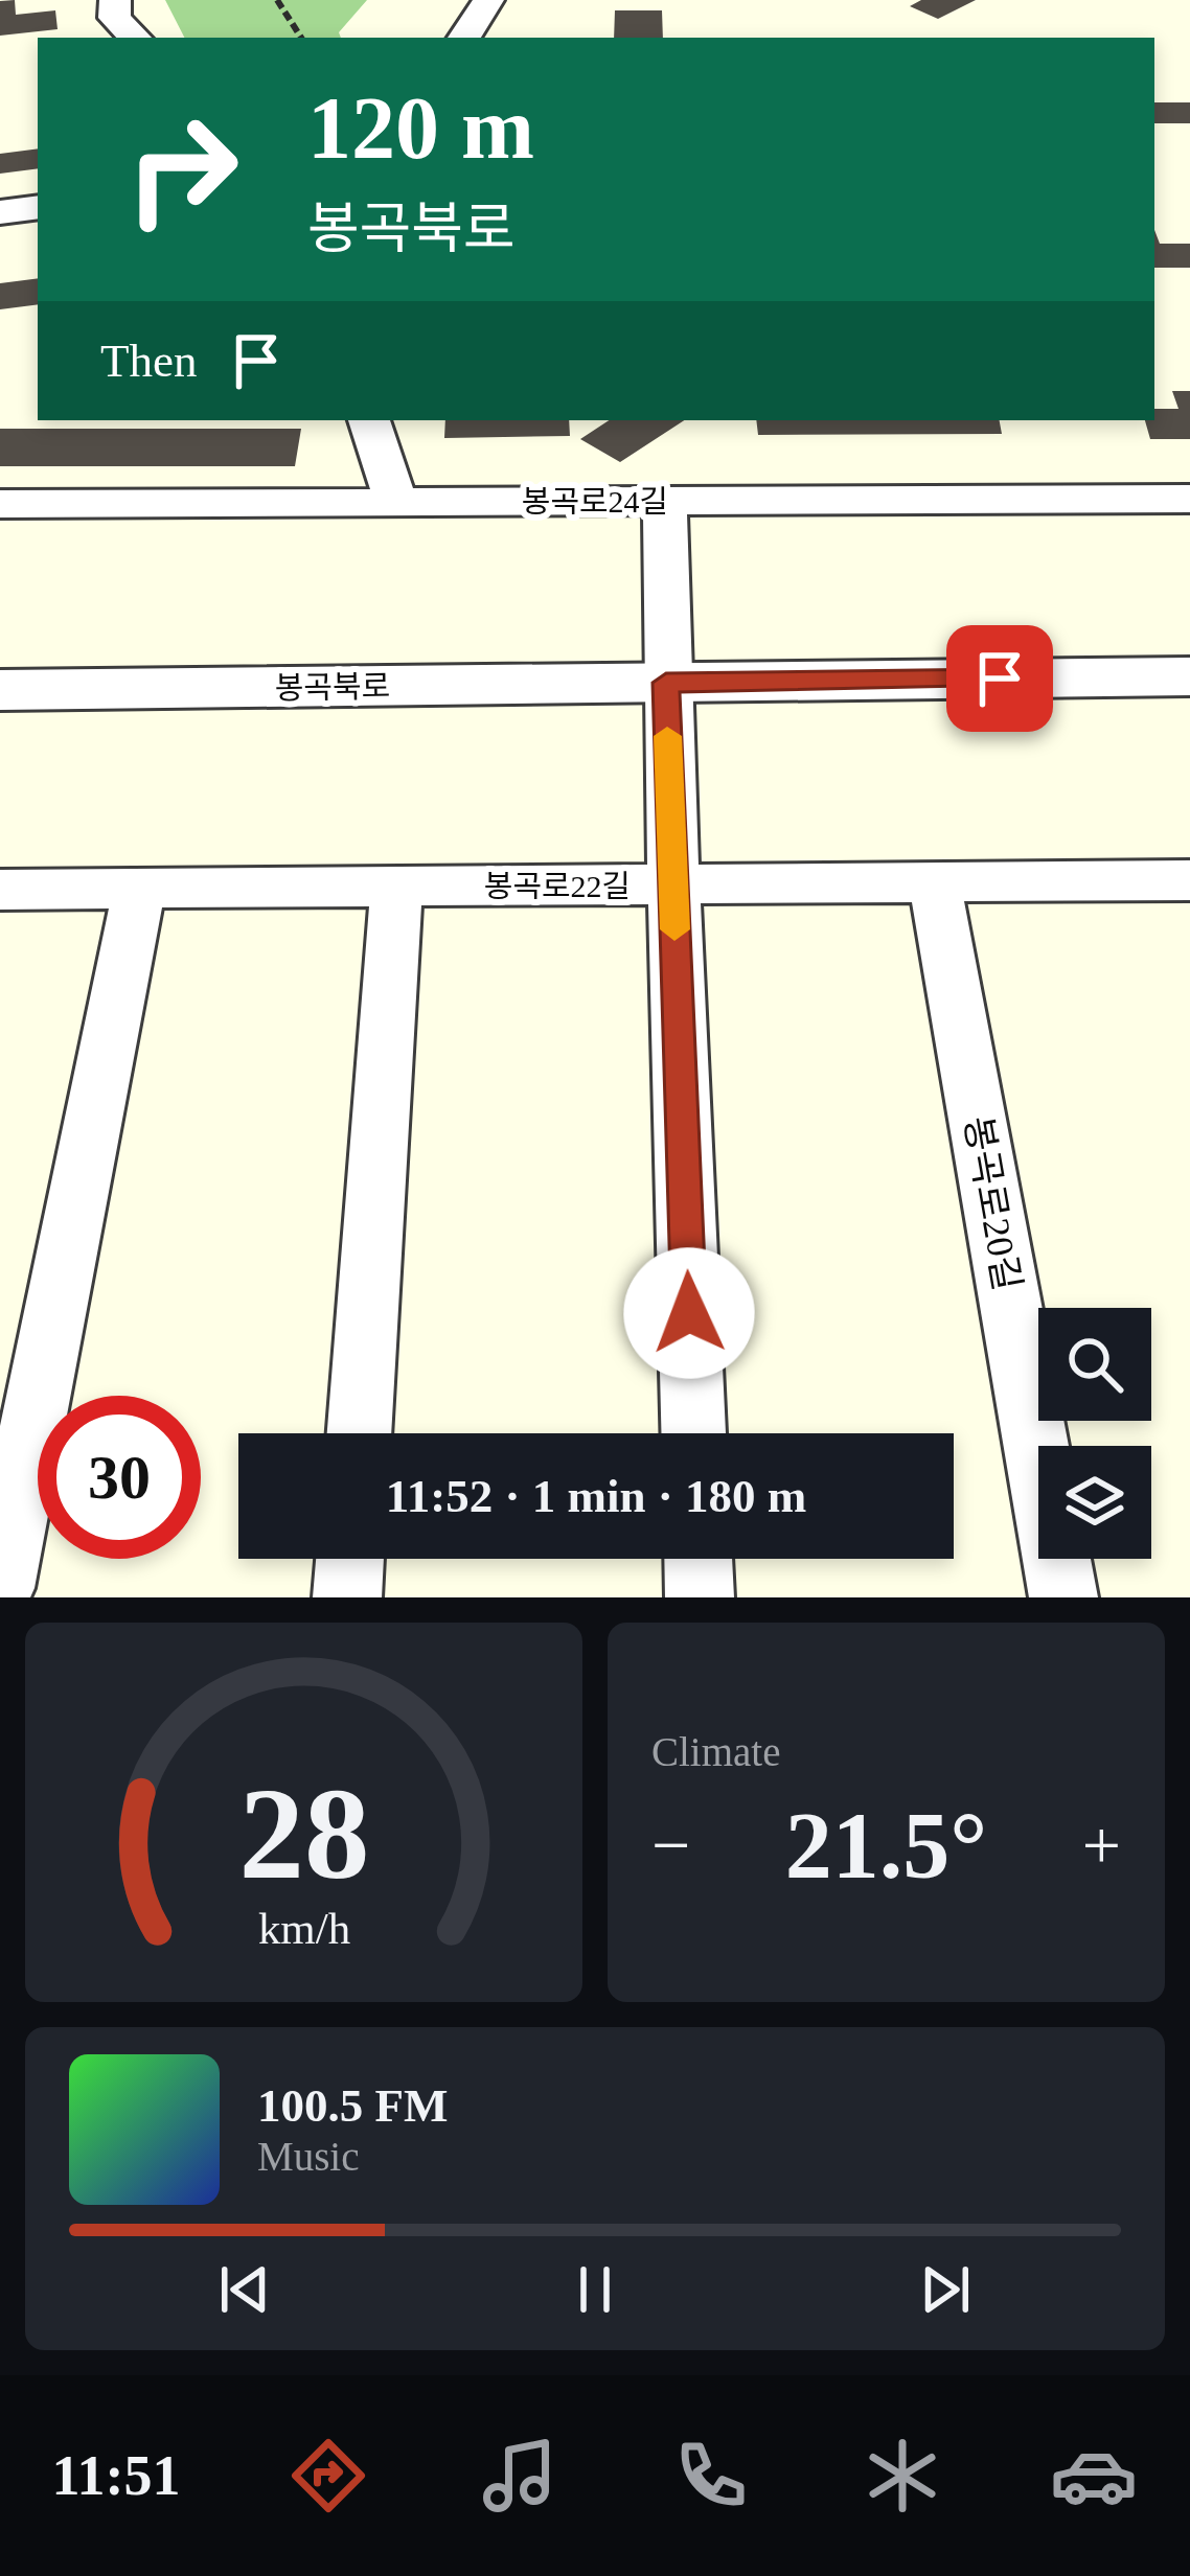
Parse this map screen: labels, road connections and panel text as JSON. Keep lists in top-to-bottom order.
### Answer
{
  "streets": {
    "street": [
      "봉곡로24길",
      "봉곡북로",
      "봉곡로22길",
      "봉곡로20길"
    ]
  },
  "crossings": [
    ["봉곡로22길", "봉곡로20길"]
  ],
  "page": {
    "turn": ["120 m", "봉곡북로"],
    "then": "Then",
    "limit": "30",
    "trip": "11:52 · 1 min · 180 m",
    "tile": "Climate",
    "heat": ["−", "21.5°", "+"],
    "song": ["100.5 FM", "Music"],
    "tabs": "11:51",
    "gauge": ["28", "km/h"]
  }
}
